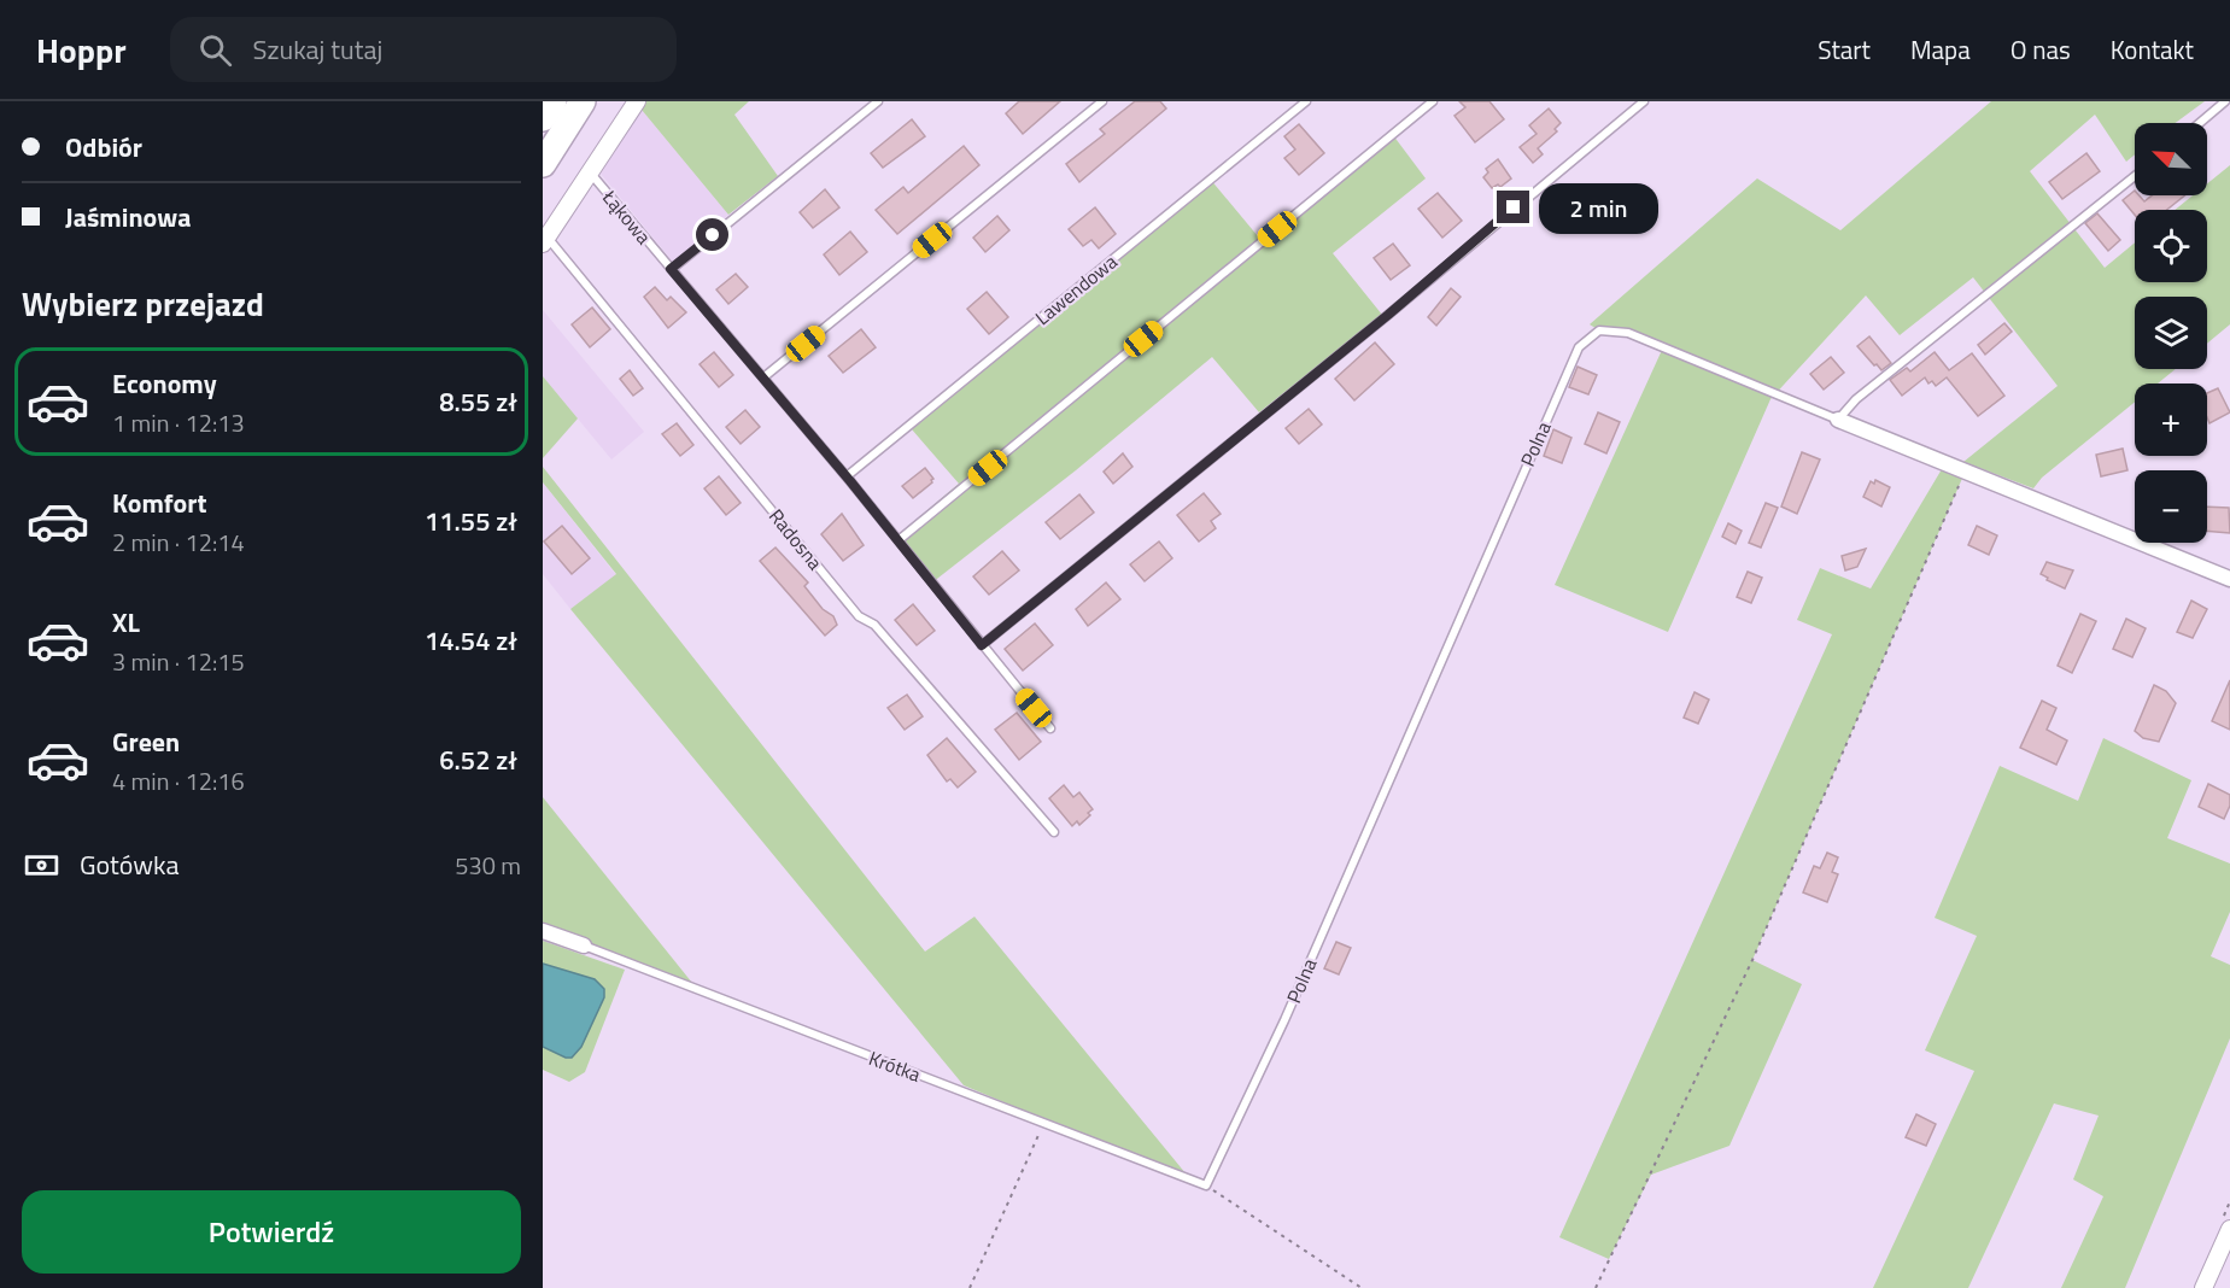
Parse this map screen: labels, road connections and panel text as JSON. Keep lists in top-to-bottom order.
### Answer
{
  "streets": {
    "street": ["Polna"],
    "lane": [
      "Łąkowa",
      "Lawendowa",
      "Radosna",
      "Krótka"
    ]
  },
  "crossings": [
    ["Łąkowa", "Lawendowa"],
    ["Polna", "Krótka"]
  ],
  "north": "top left",
  "page": {
    "header": "Hoppr",
    "search": "Szukaj tutaj",
    "nav": [
      "Start",
      "Mapa",
      "O nas",
      "Kontakt"
    ],
    "banner": ["Odbiór", "Jaśminowa"],
    "map_buttons": ["+", "−"],
    "bubble": "2 min",
    "heading": "Wybierz przejazd",
    "list": [
      {
        "name": "Economy",
        "note": "1 min · 12:13",
        "value": "8.55 zł"
      },
      {
        "name": "Komfort",
        "note": "2 min · 12:14",
        "value": "11.55 zł"
      },
      {
        "name": "XL",
        "note": "3 min · 12:15",
        "value": "14.54 zł"
      },
      {
        "name": "Green",
        "note": "4 min · 12:16",
        "value": "6.52 zł"
      }
    ],
    "pay": ["Gotówka", "530 m"],
    "buttons": "Potwierdź"
  }
}
